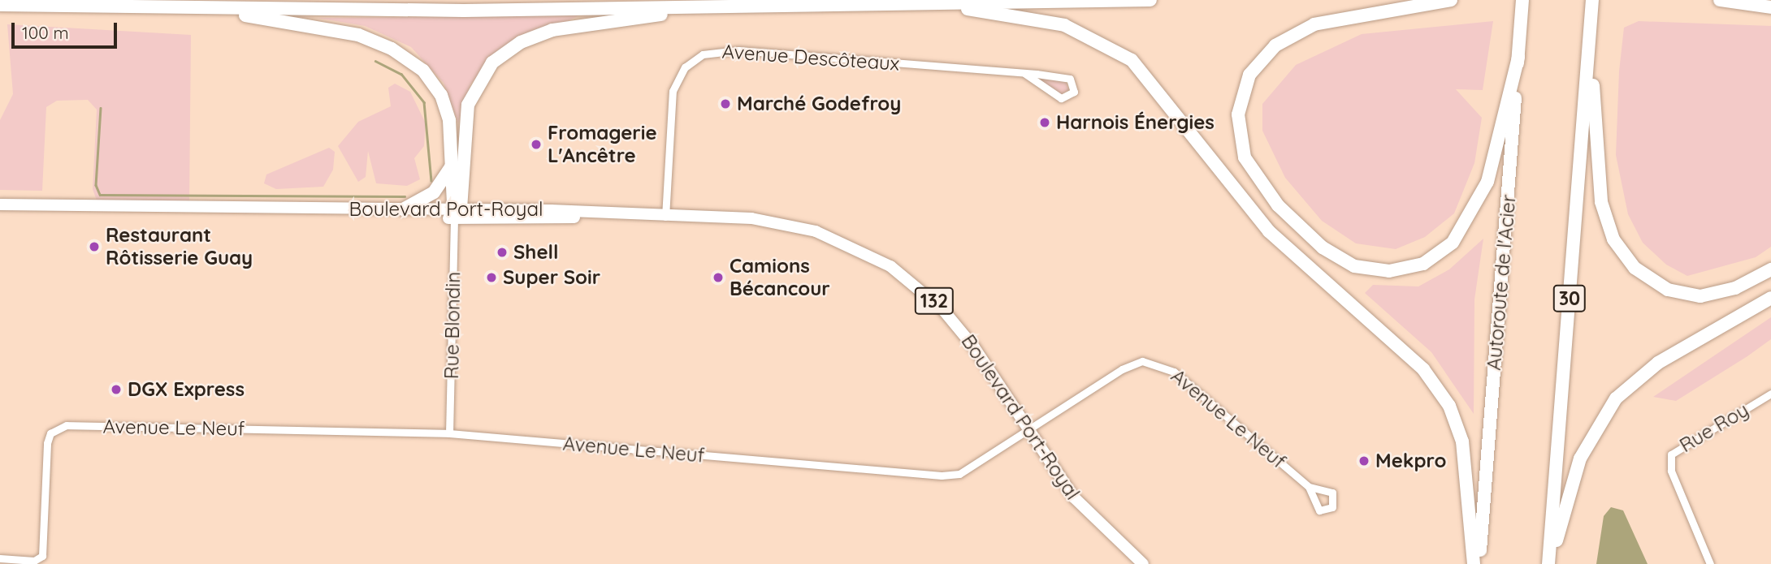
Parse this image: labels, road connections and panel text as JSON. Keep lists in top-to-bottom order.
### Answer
{
  "streets": {
    "highway": ["Autoroute de l'Acier", "30"],
    "main road": ["Boulevard Port-Royal", "132"],
    "street": [
      "Avenue Descôteaux",
      "Rue Blondin",
      "Avenue Le Neuf",
      "Rue Roy"
    ]
  },
  "crossings": [
    ["Avenue Descôteaux", "Boulevard Port-Royal"],
    ["Boulevard Port-Royal", "Rue Blondin"],
    ["Boulevard Port-Royal", "Avenue Le Neuf"],
    ["Rue Blondin", "Avenue Le Neuf"]
  ],
  "places": [
    "Marché Godefroy",
    "Harnois Énergies",
    "Fromagerie L'Ancêtre",
    "Restaurant Rôtisserie Guay",
    "Shell",
    "Super Soir",
    "Camions Bécancour",
    "DGX Express",
    "Mekpro"
  ],
  "scale_bar": "100 m"
}
